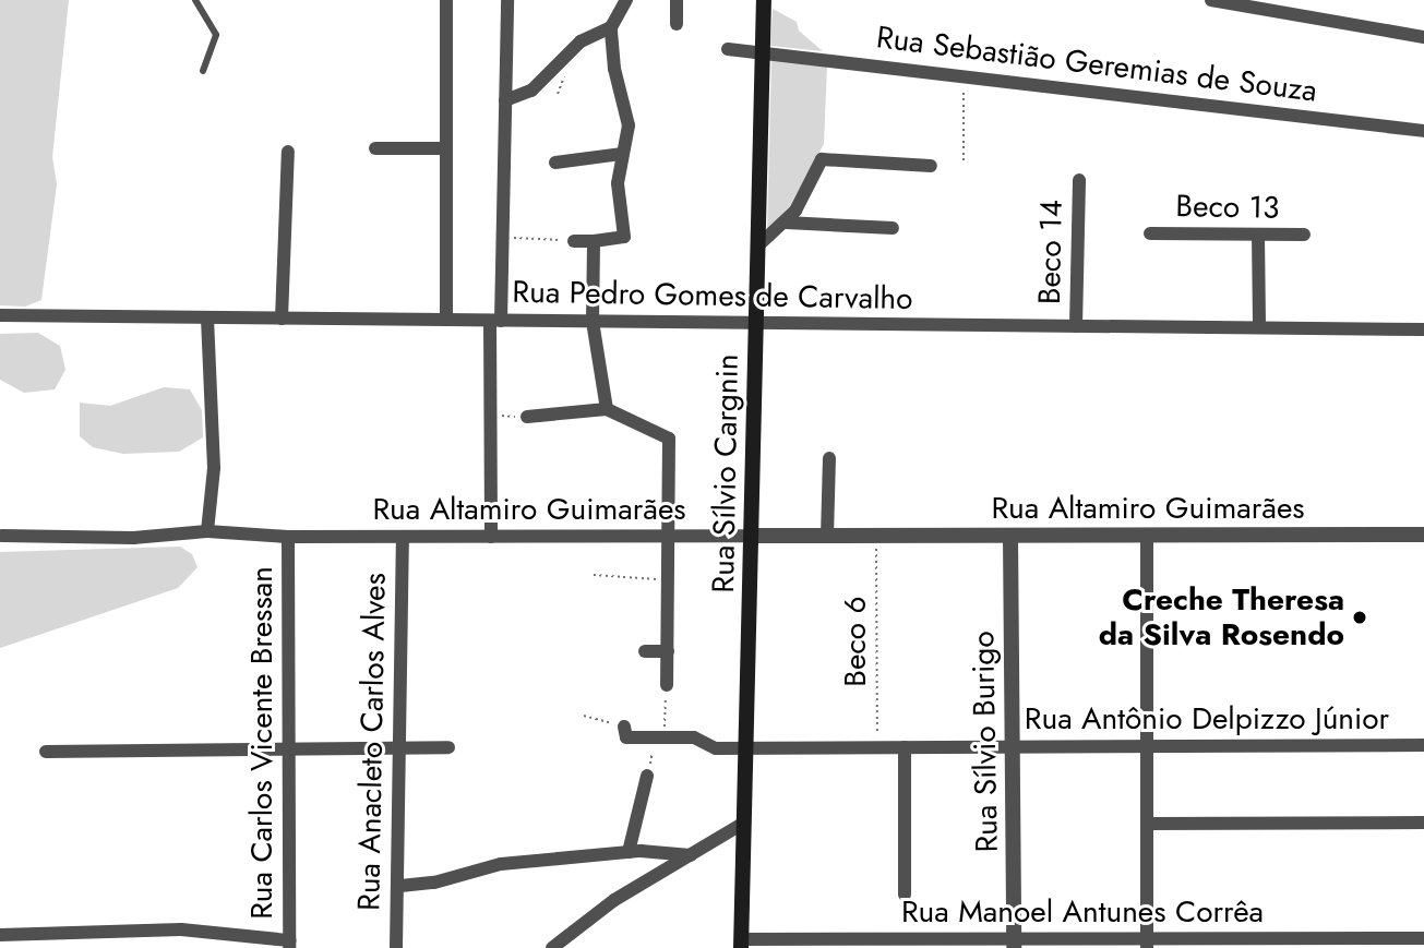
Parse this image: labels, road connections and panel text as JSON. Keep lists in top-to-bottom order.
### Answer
{
  "streets": {
    "main road": ["Rua Sílvio Cargnin"],
    "street": [
      "Rua Sebastião Geremias de Souza",
      "Beco 13",
      "Beco 14",
      "Rua Pedro Gomes de Carvalho",
      "Rua Altamiro Guimarães",
      "Rua Antônio Delpizzo Júnior",
      "Rua Anacleto Carlos Alves",
      "Rua Sílvio Burigo",
      "Rua Carlos Vicente Bressan",
      "Rua Manoel Antunes Corrêa"
    ],
    "path": ["Beco 6"]
  },
  "crossings": [
    ["Rua Sebastião Geremias de Souza", "Rua Sílvio Cargnin"],
    ["Beco 14", "Rua Pedro Gomes de Carvalho"],
    ["Rua Pedro Gomes de Carvalho", "Rua Sílvio Cargnin"],
    ["Rua Sílvio Cargnin", "Rua Altamiro Guimarães"],
    ["Rua Sílvio Cargnin", "Rua Antônio Delpizzo Júnior"],
    ["Rua Sílvio Cargnin", "Rua Manoel Antunes Corrêa"],
    ["Rua Altamiro Guimarães", "Beco 6"],
    ["Rua Altamiro Guimarães", "Rua Anacleto Carlos Alves"],
    ["Rua Altamiro Guimarães", "Rua Sílvio Burigo"],
    ["Rua Altamiro Guimarães", "Rua Carlos Vicente Bressan"],
    ["Beco 6", "Rua Antônio Delpizzo Júnior"],
    ["Rua Antônio Delpizzo Júnior", "Rua Sílvio Burigo"],
    ["Rua Sílvio Burigo", "Rua Manoel Antunes Corrêa"]
  ],
  "places": ["Creche Theresa da Silva Rosendo"]
}
